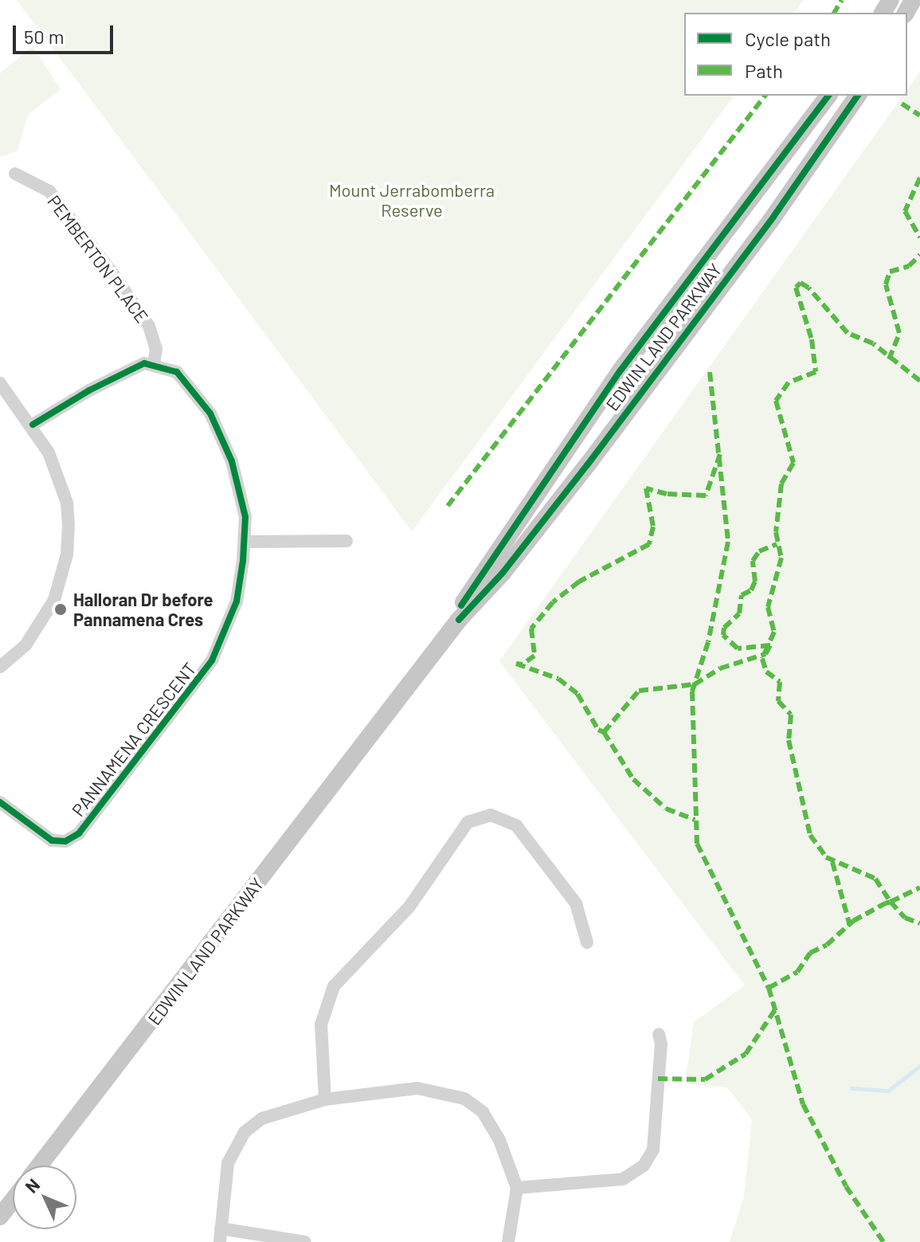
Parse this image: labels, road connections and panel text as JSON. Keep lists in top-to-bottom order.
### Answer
{
  "streets": {
    "main road": ["EDWIN LAND PARKWAY"],
    "street": ["PEMBERTON PLACE", "PANNAMENA CRESCENT"]
  },
  "crossings": [
    ["PEMBERTON PLACE", "PANNAMENA CRESCENT"]
  ],
  "parks": ["Mount Jerrabomberra Reserve"],
  "places": ["Halloran Dr before Pannamena Cres"],
  "legend": ["Cycle path", "Path"],
  "scale_bar": "50 m",
  "north": "top left"
}
